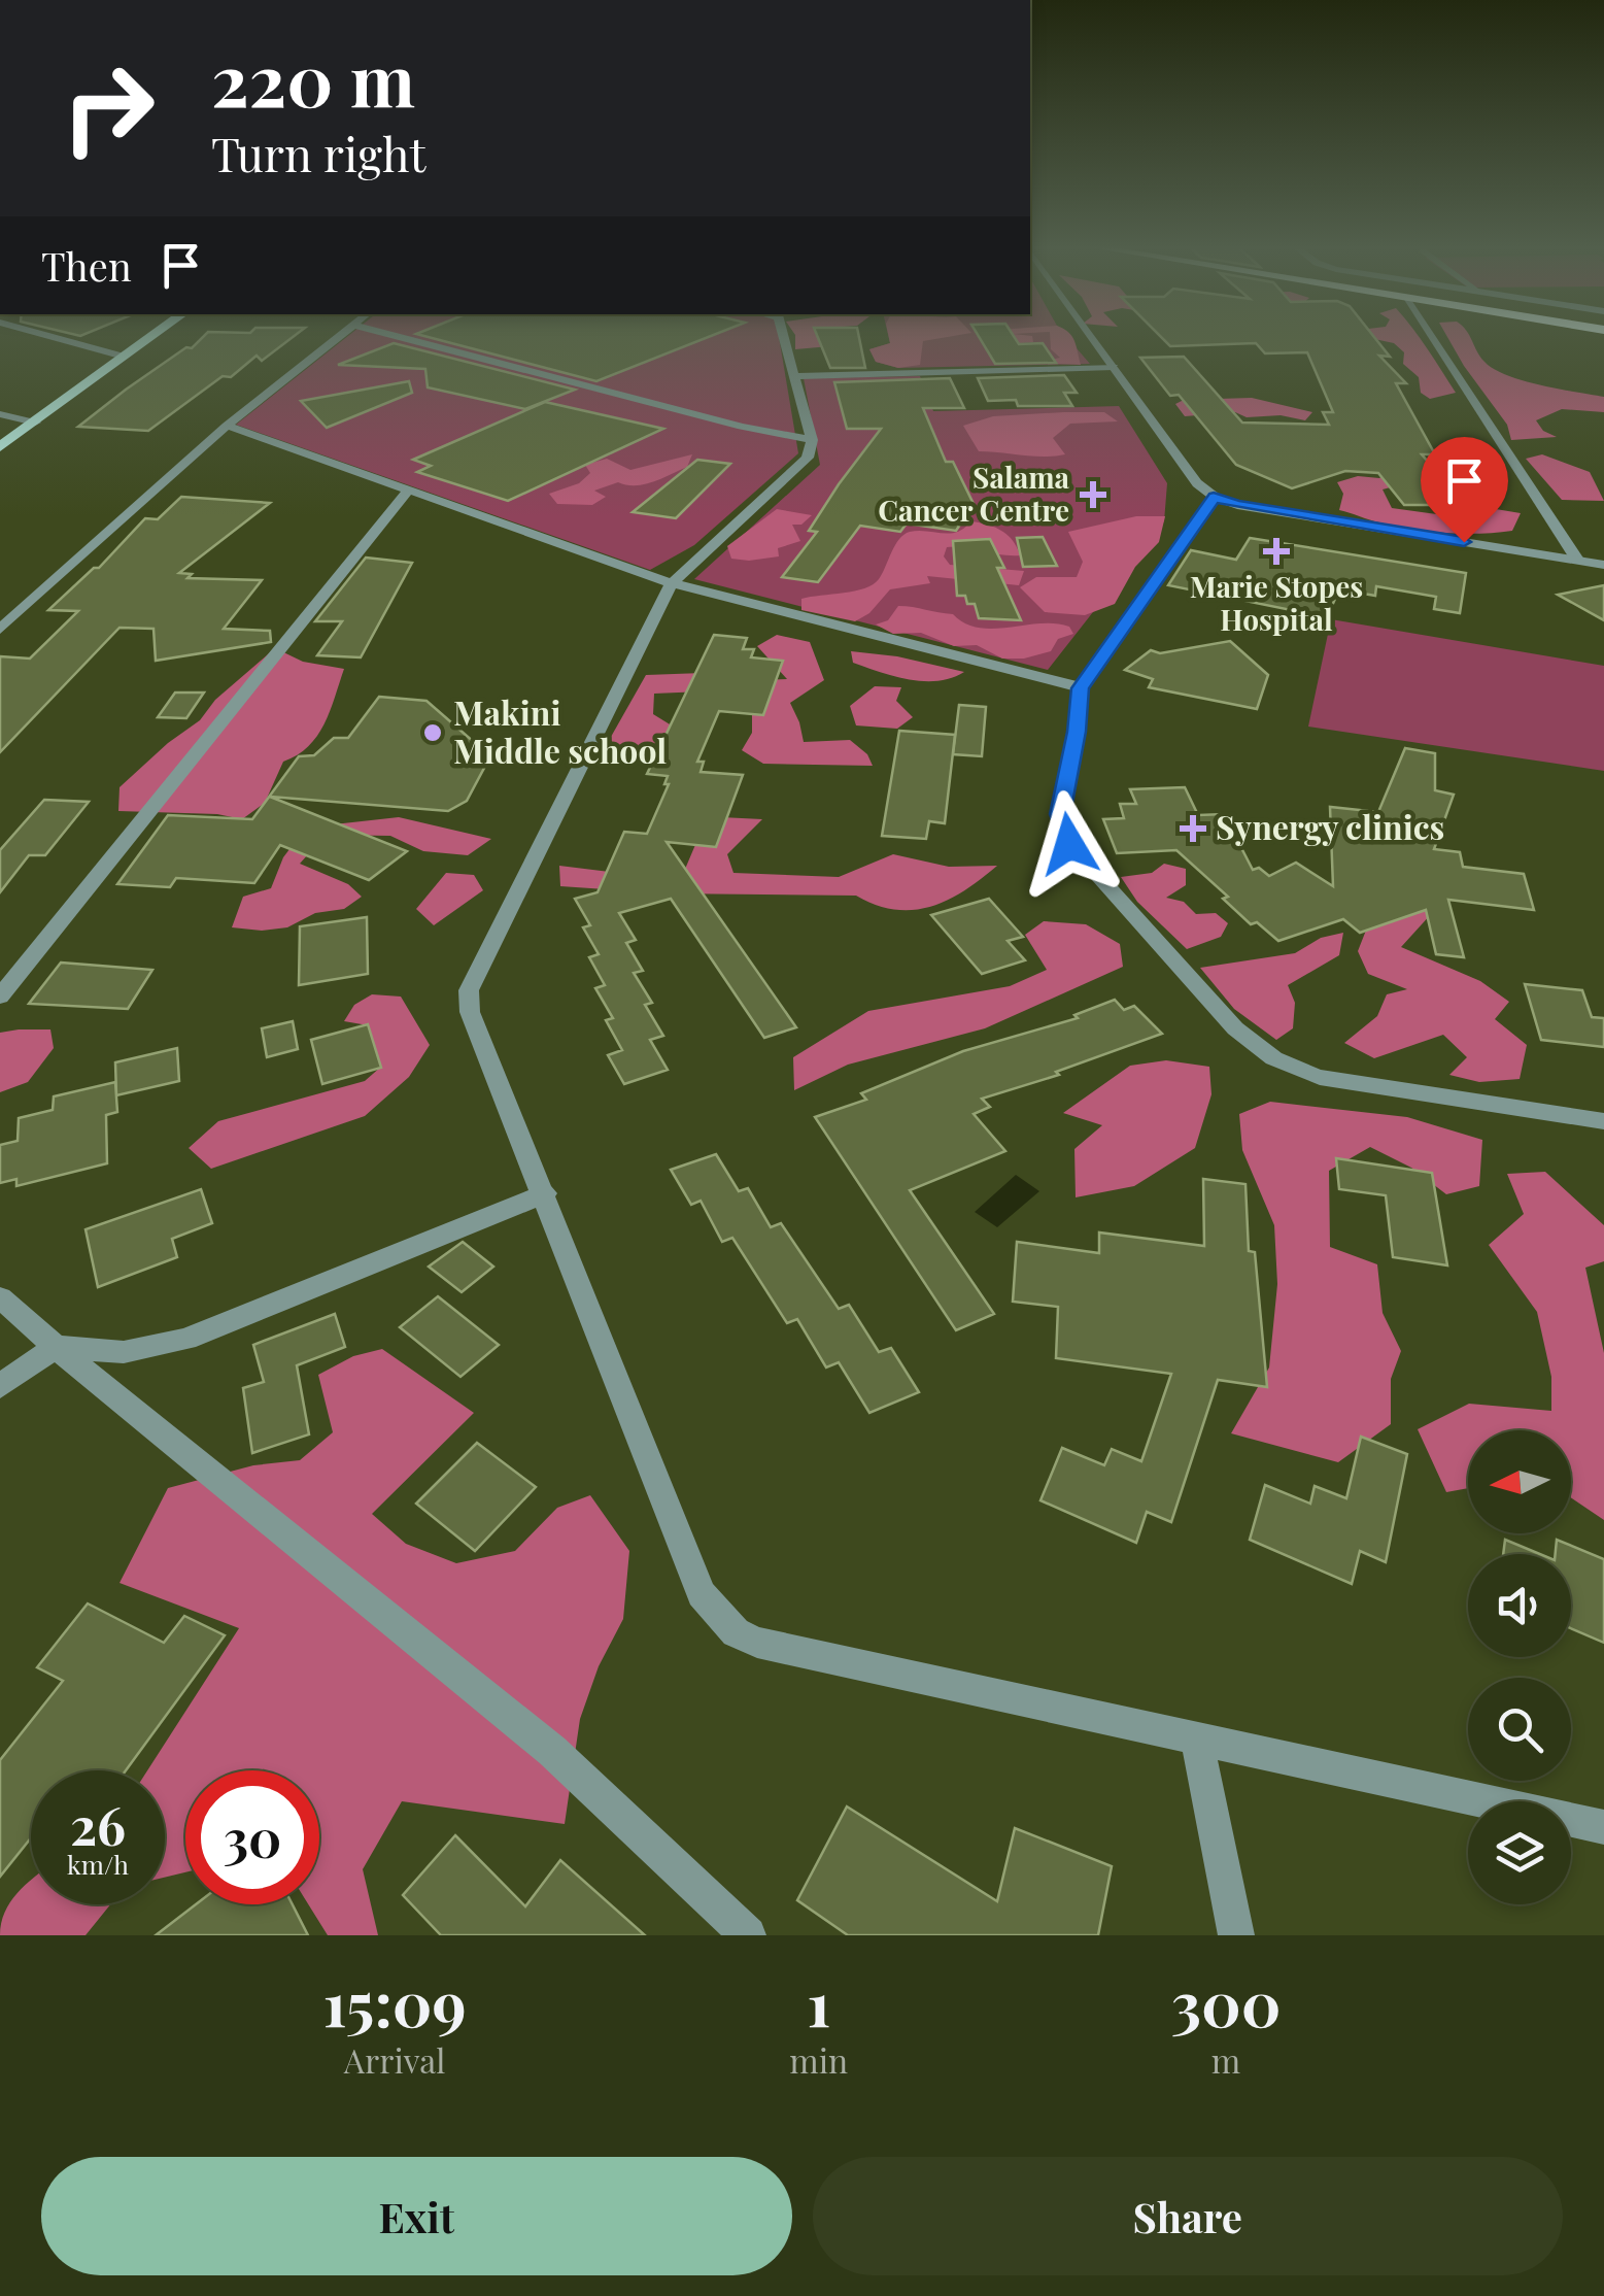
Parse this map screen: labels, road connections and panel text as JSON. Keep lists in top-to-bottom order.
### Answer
{
  "places": {
    "health": ["Salama Cancer Centre", "Marie Stopes Hospital", "Synergy clinics"],
    "other": ["Makini Middle school"]
  },
  "north": "left",
  "page": {
    "turn": ["220 m", "Turn right"],
    "then": "Then",
    "speed": "26 km/h",
    "limit": "30",
    "eta": [
      "15:09",
      "Arrival",
      "1",
      "min",
      "300",
      "m"
    ],
    "buttons": ["Exit", "Share"]
  }
}
